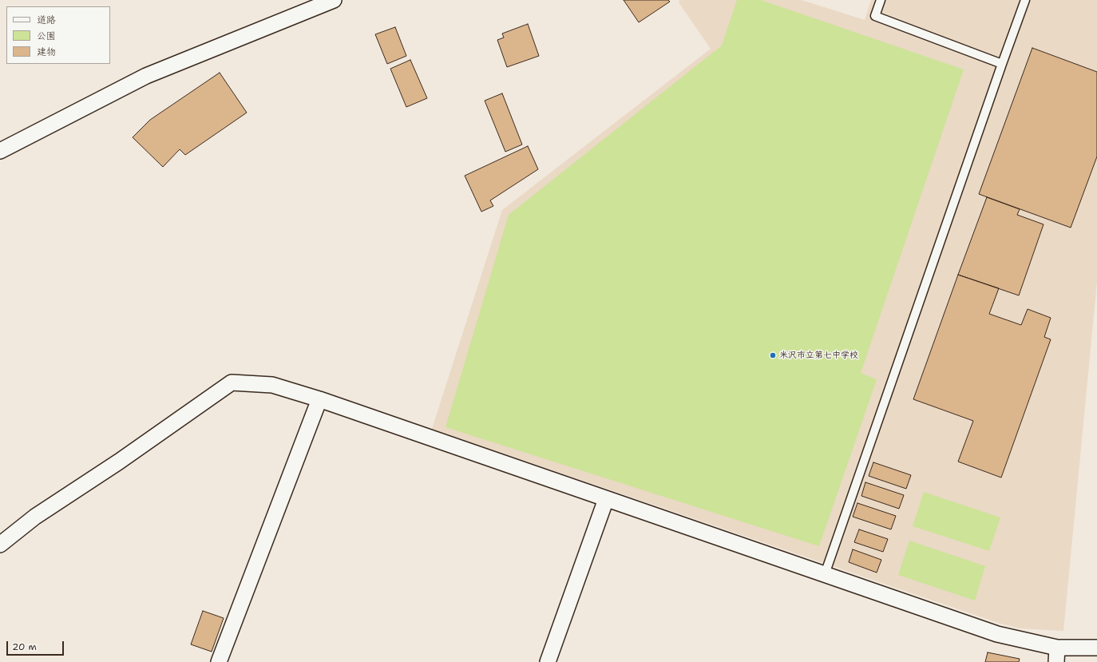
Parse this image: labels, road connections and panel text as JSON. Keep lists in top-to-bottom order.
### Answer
{
  "places": ["米沢市立第七中学校"],
  "legend": ["道路", "公園", "建物"],
  "scale_bar": "20 m"
}
